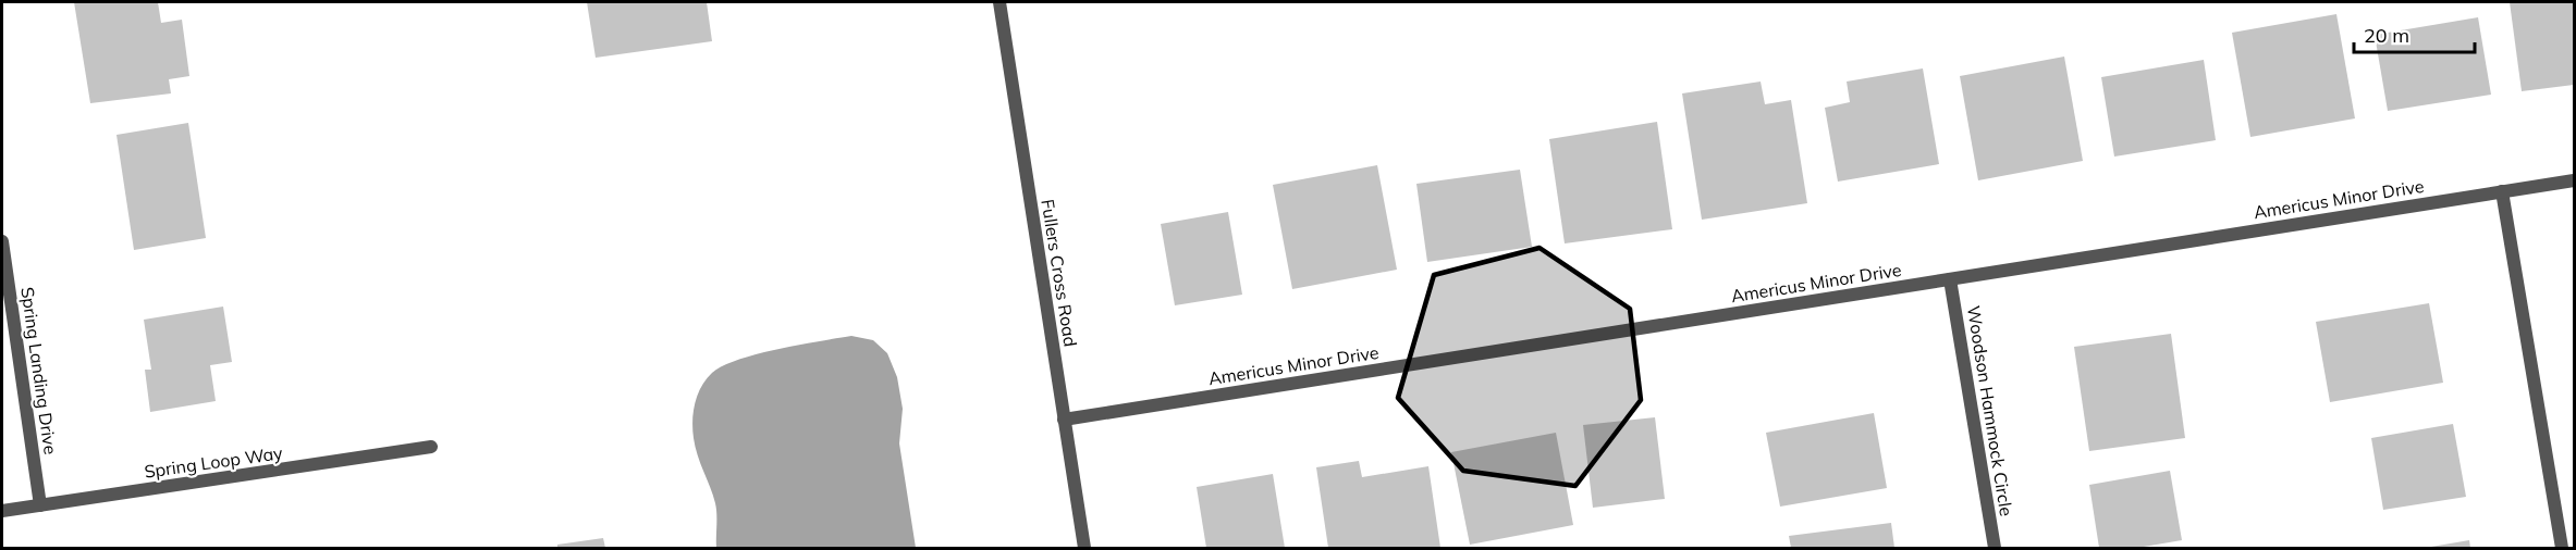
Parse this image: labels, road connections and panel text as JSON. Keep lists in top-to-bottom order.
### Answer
{
  "streets": {
    "street": [
      "Americus Minor Drive",
      "Fullers Cross Road",
      "Spring Landing Drive",
      "Woodson Hammock Circle",
      "Spring Loop Way"
    ]
  },
  "crossings": [
    ["Americus Minor Drive", "Fullers Cross Road"],
    ["Americus Minor Drive", "Woodson Hammock Circle"],
    ["Spring Landing Drive", "Spring Loop Way"]
  ],
  "scale_bar": "20 m"
}
